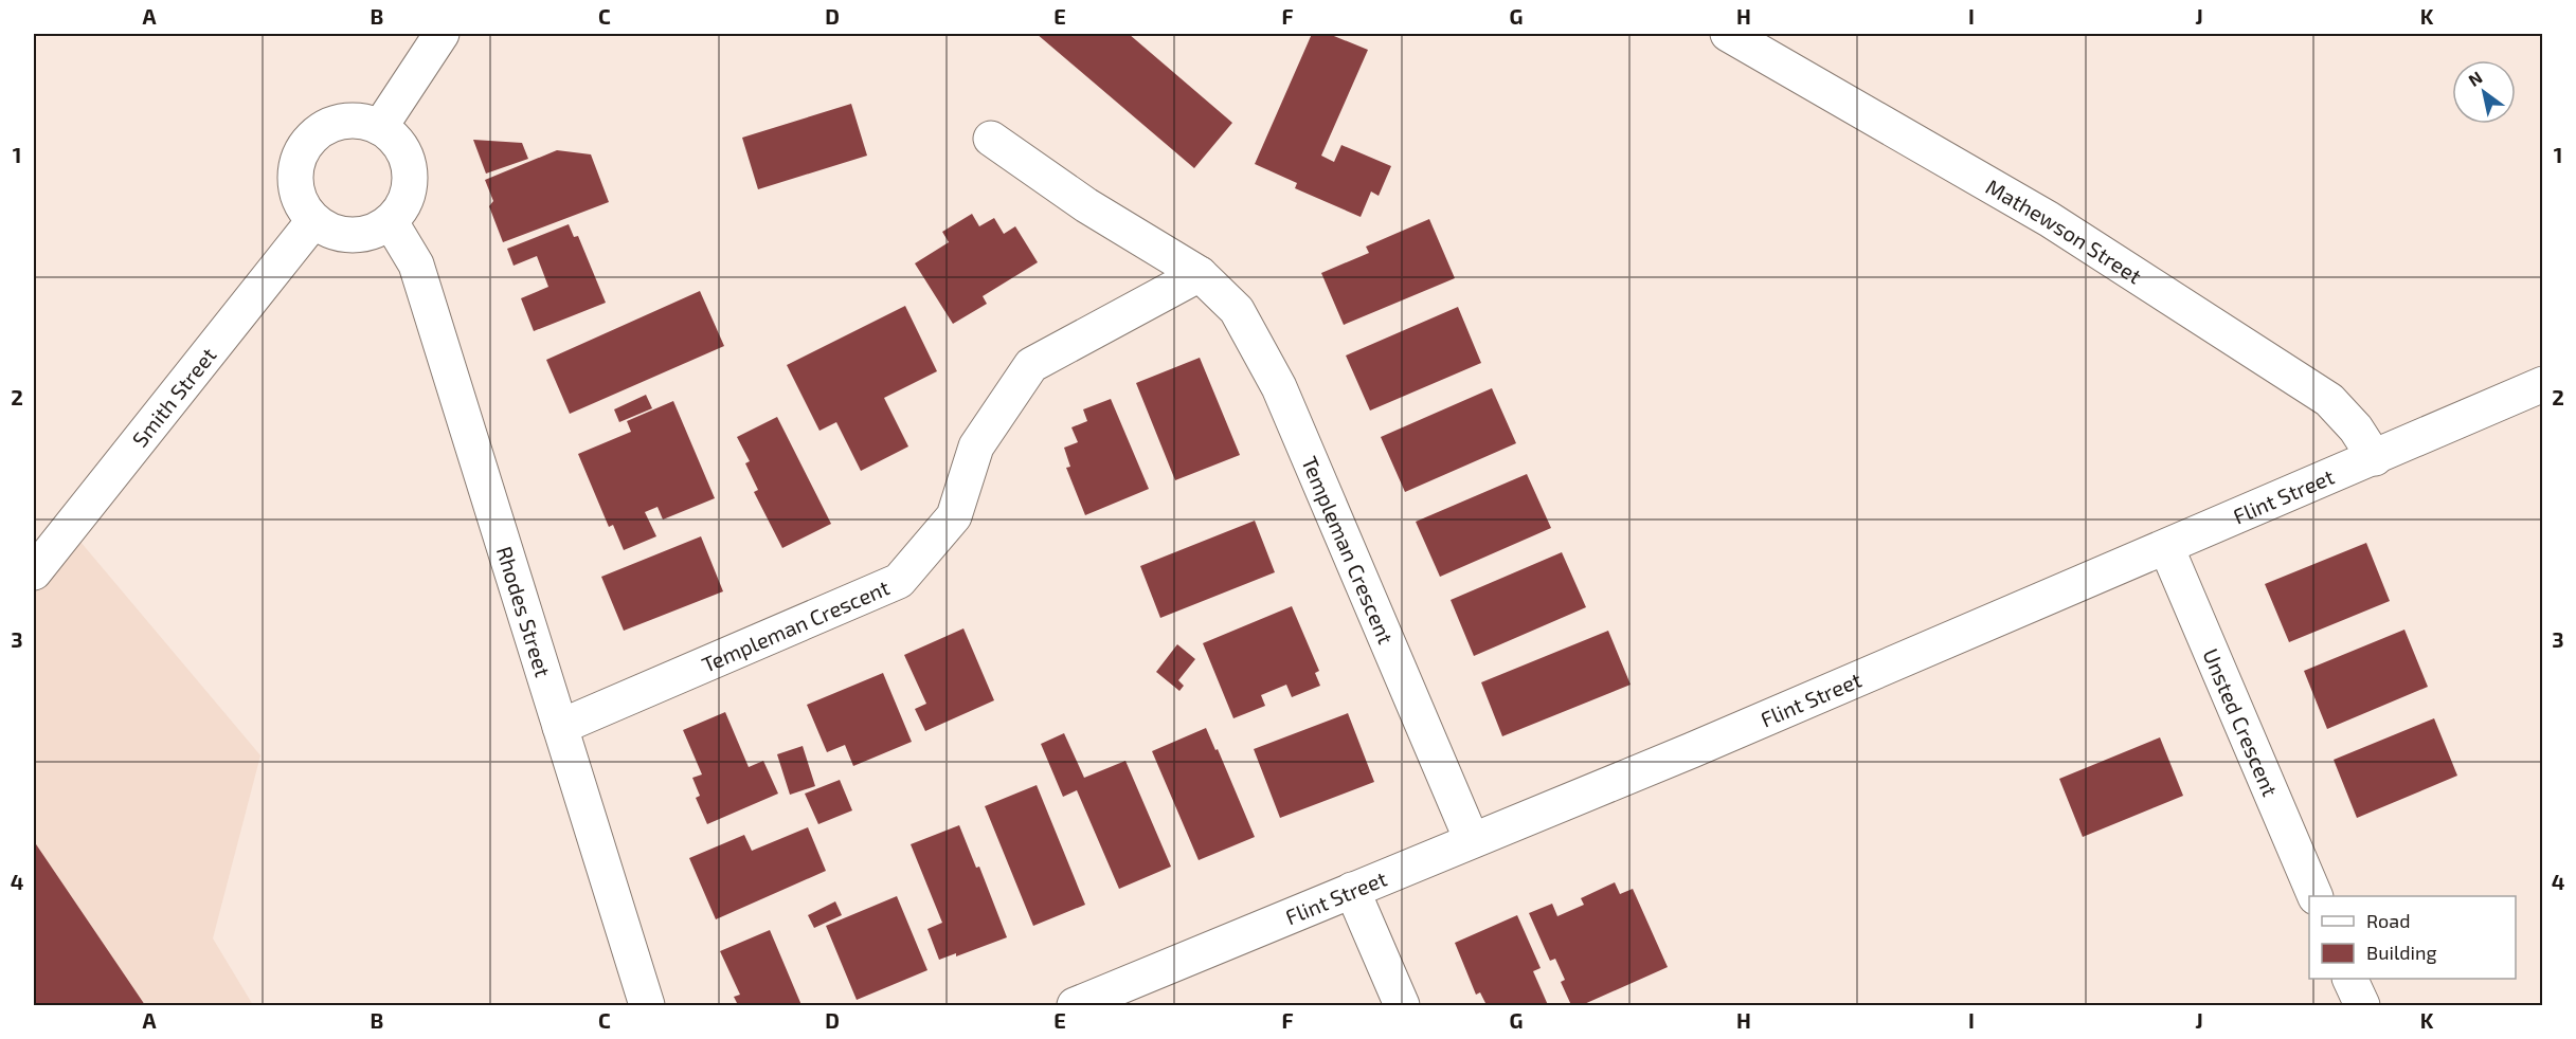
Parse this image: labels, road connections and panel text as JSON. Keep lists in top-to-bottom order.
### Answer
{
  "streets": {
    "street": [
      "Mathewson Street",
      "Smith Street",
      "Flint Street",
      "Templeman Crescent",
      "Rhodes Street",
      "Unsted Crescent"
    ]
  },
  "crossings": [
    ["Mathewson Street", "Flint Street"],
    ["Smith Street", "Rhodes Street"],
    ["Flint Street", "Templeman Crescent"],
    ["Flint Street", "Unsted Crescent"],
    ["Templeman Crescent", "Rhodes Street"]
  ],
  "legend": ["Road", "Building"],
  "north": "top left",
  "grid": {
    "columns": [
      "A",
      "B",
      "C",
      "D",
      "E",
      "F",
      "G",
      "H",
      "I",
      "J",
      "K"
    ],
    "rows": [
      "1",
      "2",
      "3",
      "4"
    ]
  }
}
